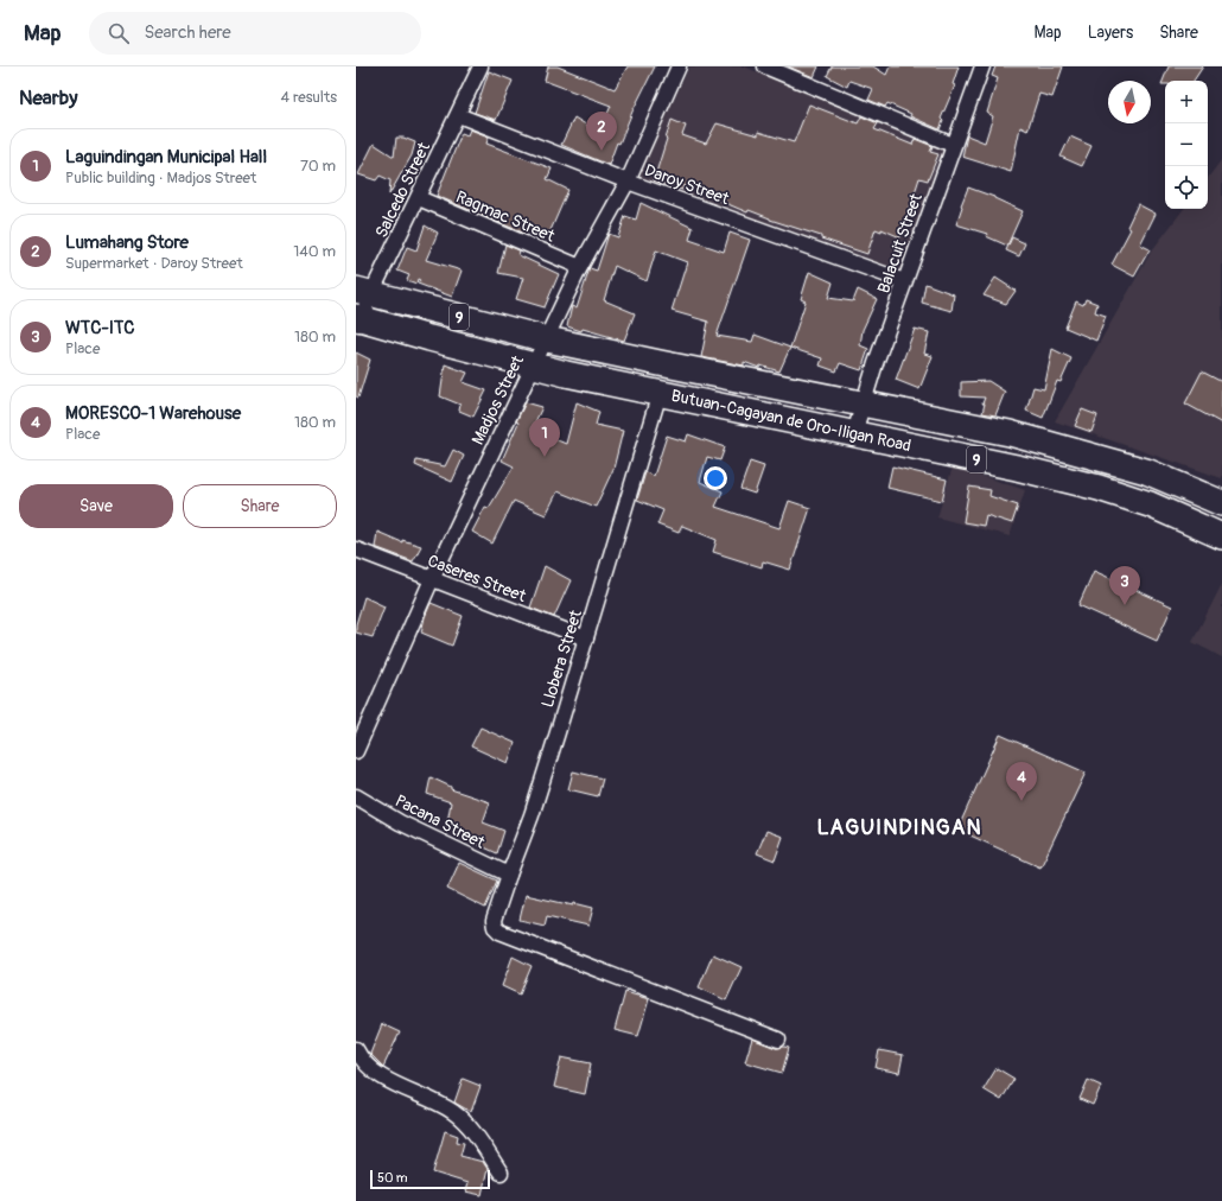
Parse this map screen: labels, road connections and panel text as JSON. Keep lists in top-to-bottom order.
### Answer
{
  "streets": {
    "highway": ["9", "Butuan-Cagayan de Oro-Iligan Road"],
    "street": [
      "Daroy Street",
      "Salcedo Street",
      "Ragmac Street",
      "Balacuit Street",
      "Madjos Street",
      "Caseres Street",
      "Llobera Street",
      "Pacana Street"
    ]
  },
  "crossings": [
    ["Daroy Street", "Salcedo Street"],
    ["Daroy Street", "Balacuit Street"],
    ["Daroy Street", "Madjos Street"],
    ["Salcedo Street", "Ragmac Street"],
    ["Salcedo Street", "Butuan-Cagayan de Oro-Iligan Road"],
    ["Ragmac Street", "Madjos Street"],
    ["Balacuit Street", "Butuan-Cagayan de Oro-Iligan Road"],
    ["Madjos Street", "Butuan-Cagayan de Oro-Iligan Road"],
    ["Madjos Street", "Caseres Street"],
    ["Butuan-Cagayan de Oro-Iligan Road", "Llobera Street"],
    ["Caseres Street", "Llobera Street"],
    ["Llobera Street", "Pacana Street"]
  ],
  "districts": ["LAGUINDINGAN"],
  "scale_bar": "50 m",
  "north": "bottom",
  "page": {
    "header": "Map",
    "search": "Search here",
    "nav": ["Map", "Layers", "Share"],
    "heading": ["Nearby", "4 results"],
    "map_buttons": ["+", "−"],
    "pins": [
      "2",
      "1",
      "3",
      "4"
    ],
    "list": [
      {
        "mark": "1",
        "name": "Laguindingan Municipal Hall",
        "note": "Public building · Madjos Street",
        "value": "70 m"
      },
      {
        "mark": "2",
        "name": "Lumahang Store",
        "note": "Supermarket · Daroy Street",
        "value": "140 m"
      },
      {
        "mark": "3",
        "name": "WTC-ITC",
        "note": "Place",
        "value": "180 m"
      },
      {
        "mark": "4",
        "name": "MORESCO-1 Warehouse",
        "note": "Place",
        "value": "180 m"
      }
    ],
    "buttons": ["Save", "Share"],
    "scale": "50 m"
  }
}
